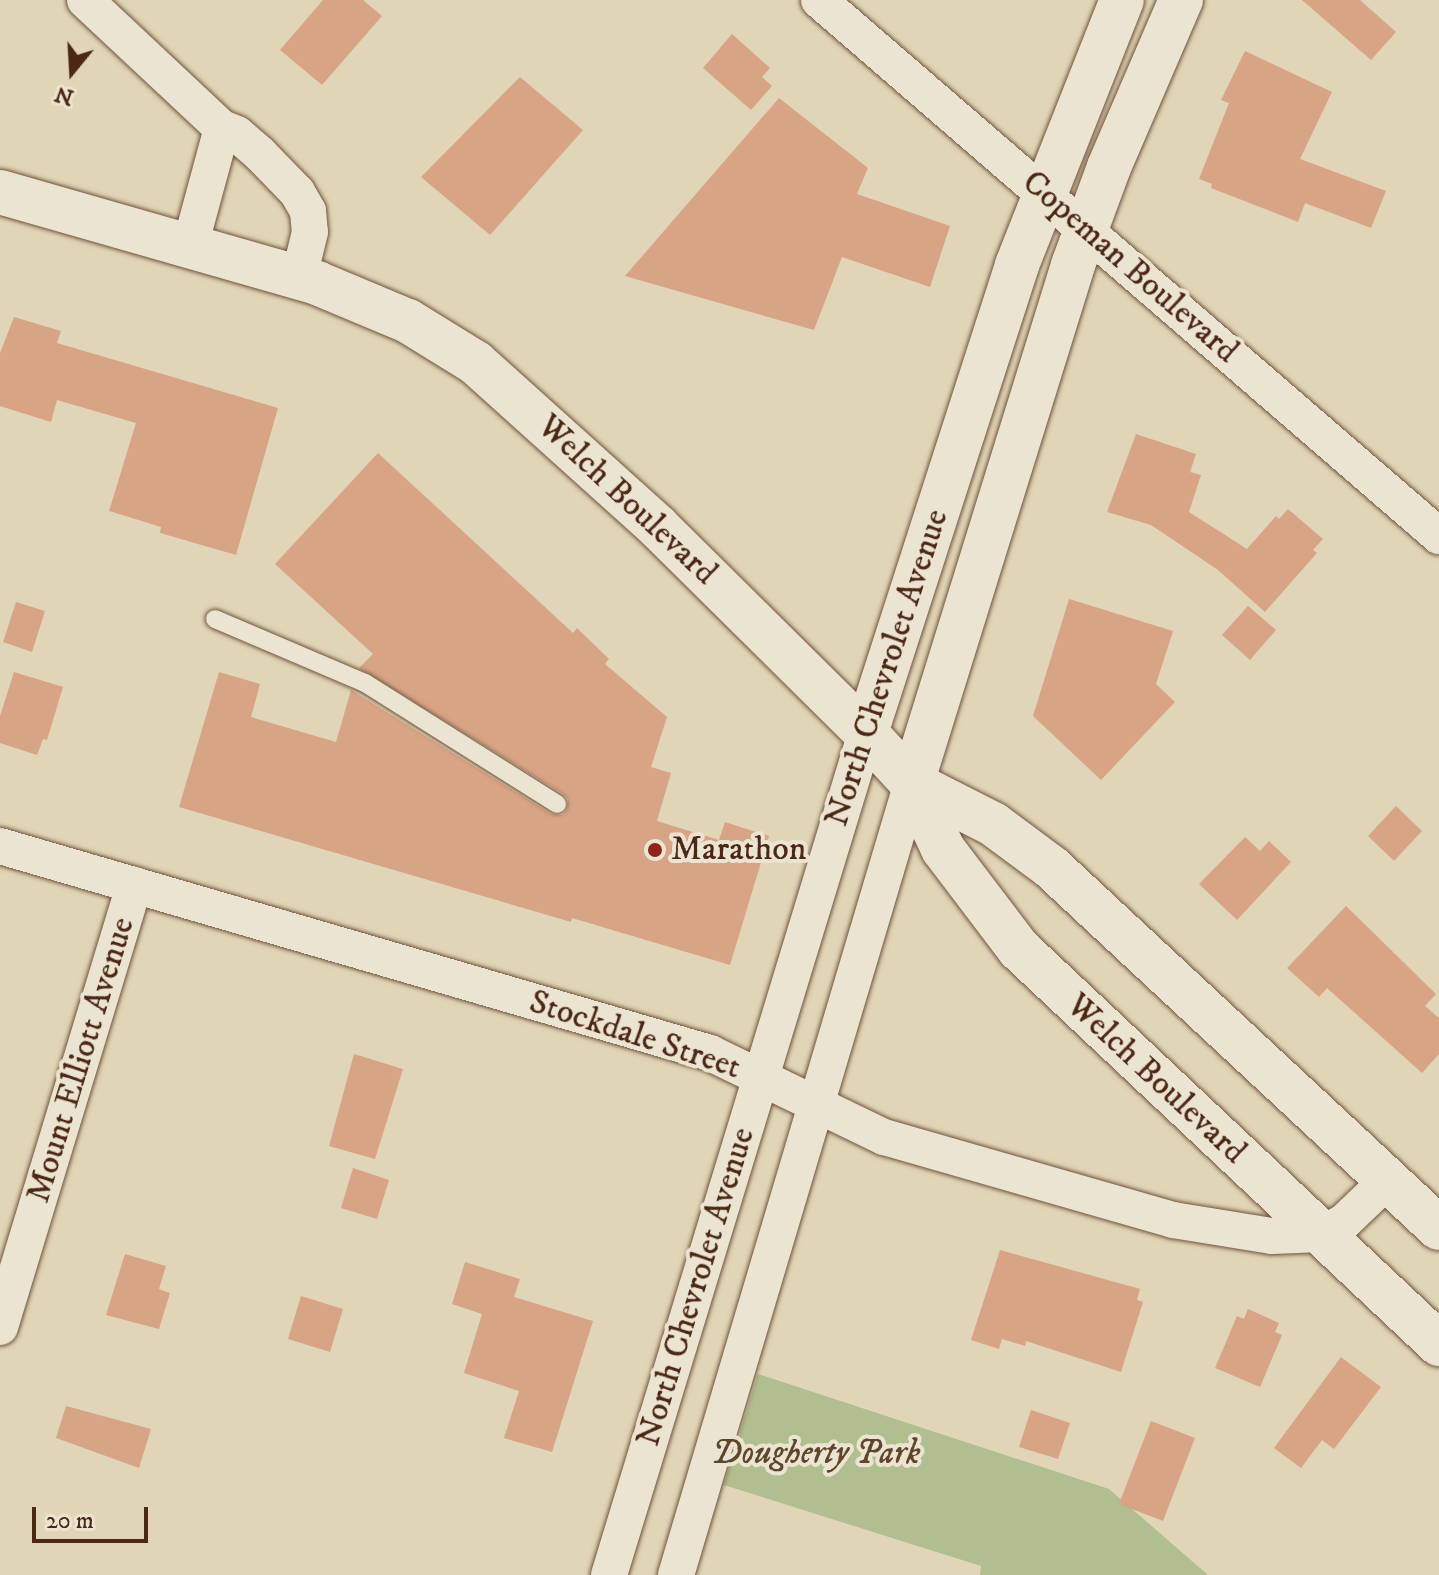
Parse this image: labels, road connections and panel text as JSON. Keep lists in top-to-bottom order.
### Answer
{
  "streets": {
    "main road": ["Welch Boulevard", "North Chevrolet Avenue"],
    "street": ["Copeman Boulevard", "Stockdale Street", "Mount Elliott Avenue"]
  },
  "crossings": [
    ["Copeman Boulevard", "North Chevrolet Avenue"],
    ["Welch Boulevard", "North Chevrolet Avenue"],
    ["Welch Boulevard", "Stockdale Street"],
    ["North Chevrolet Avenue", "Stockdale Street"],
    ["Stockdale Street", "Mount Elliott Avenue"]
  ],
  "parks": ["Dougherty Park"],
  "places": ["Marathon"],
  "scale_bar": "20 m",
  "north": "bottom"
}
